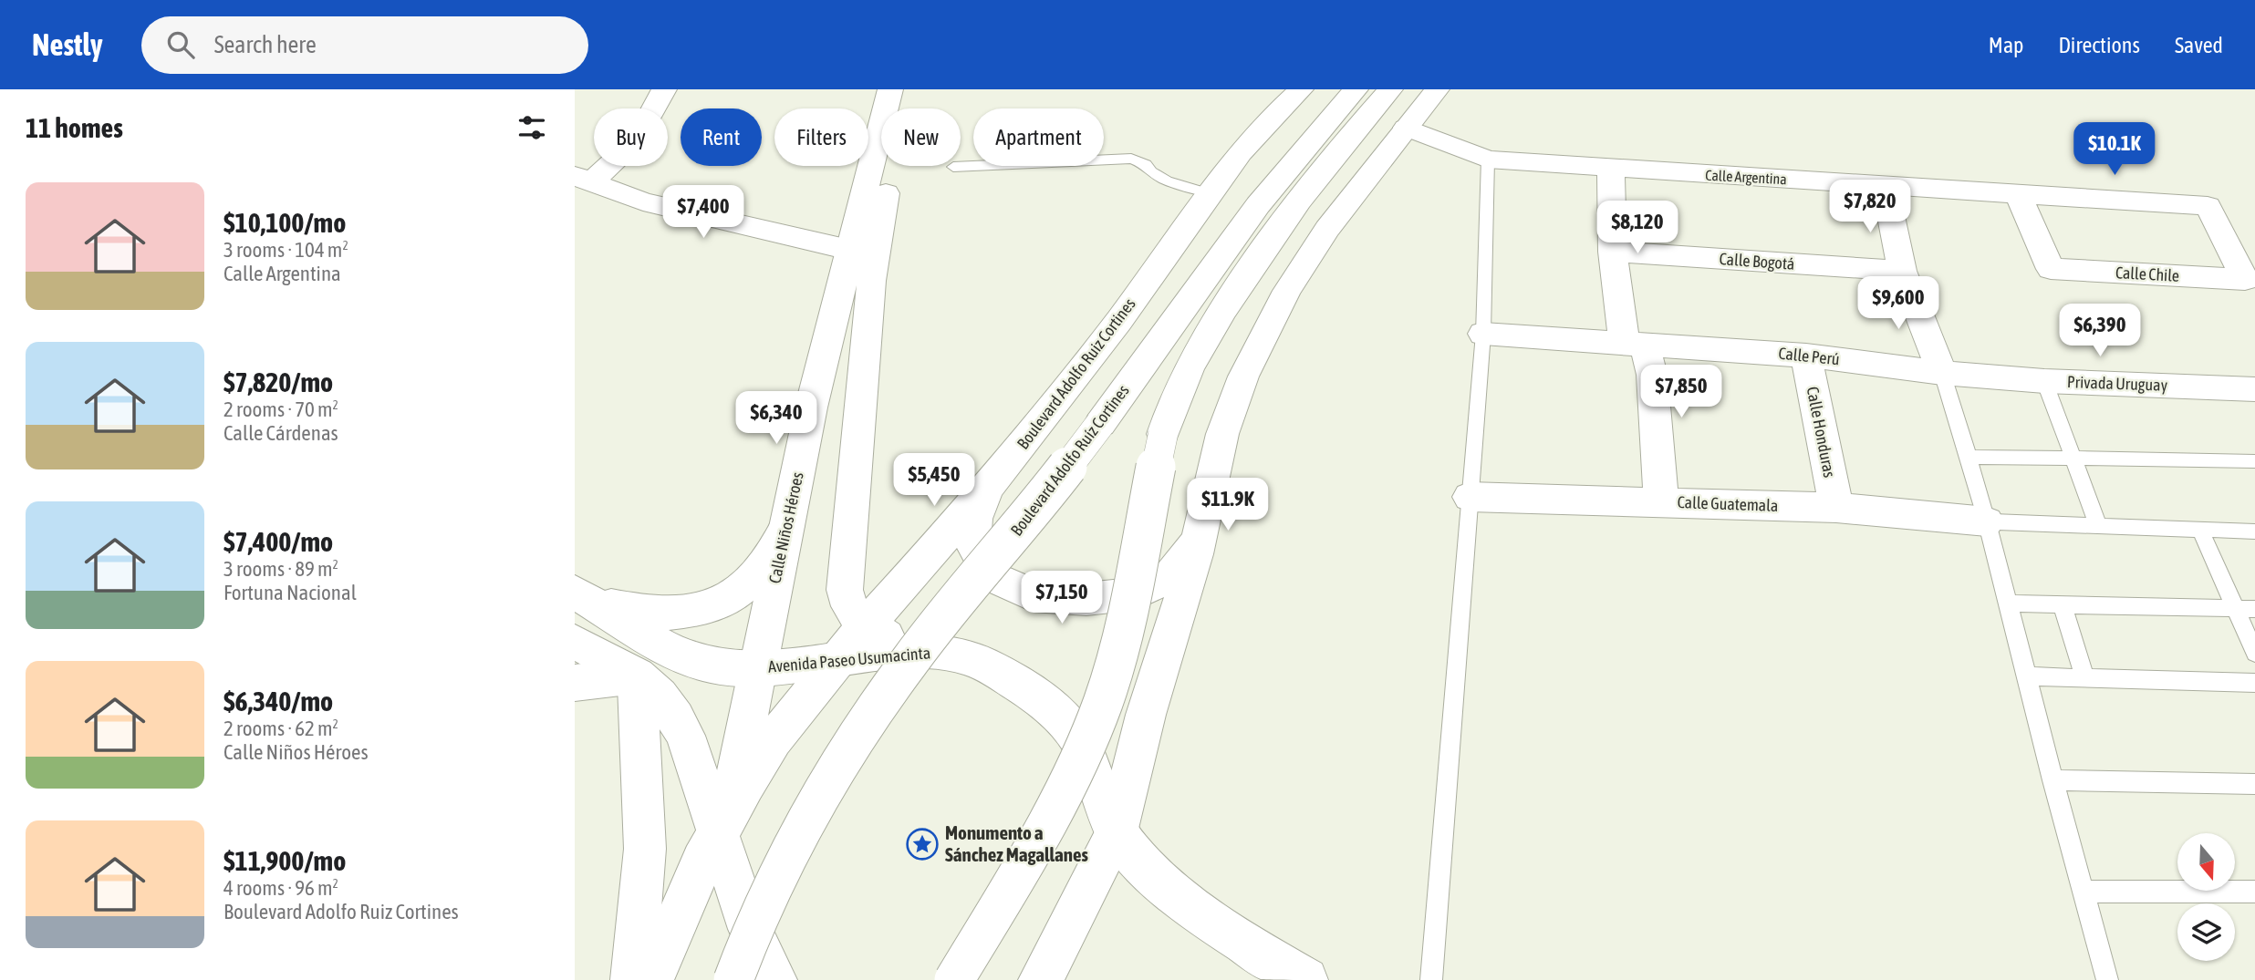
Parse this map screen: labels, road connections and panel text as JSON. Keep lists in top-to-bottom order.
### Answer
{
  "streets": {
    "main road": [
      "Calle Argentina",
      "Calle Bogotá",
      "Calle Chile",
      "Calle Perú",
      "Boulevard Adolfo Ruiz Cortines",
      "Privada Uruguay",
      "Calle Honduras",
      "Boulevard Adolfo Ruíz Cortines",
      "Calle Guatemala",
      "Calle Niños Héroes",
      "Avenida Paseo Usumacinta"
    ]
  },
  "crossings": [
    ["Calle Argentina", "Calle Chile"],
    ["Calle Perú", "Privada Uruguay"],
    ["Calle Perú", "Calle Honduras"],
    ["Boulevard Adolfo Ruiz Cortines", "Calle Niños Héroes"],
    ["Boulevard Adolfo Ruiz Cortines", "Avenida Paseo Usumacinta"],
    ["Calle Honduras", "Calle Guatemala"],
    ["Calle Niños Héroes", "Avenida Paseo Usumacinta"]
  ],
  "places": {
    "place": ["Monumento a Sánchez Magallanes"]
  },
  "north": "bottom",
  "page": {
    "header": "Nestly",
    "search": "Search here",
    "nav": ["Map", "Directions", "Saved"],
    "heading": "11 homes",
    "chip": [
      "Buy",
      "Rent",
      "Filters",
      "New",
      "Apartment"
    ],
    "price": [
      "$10.1K",
      "$7,820",
      "$7,400",
      "$8,120",
      "$9,600",
      "$6,390",
      "$7,850",
      "$6,340",
      "$5,450",
      "$11.9K",
      "$7,150"
    ],
    "list": [
      {
        "name": "$10,100/mo",
        "note": "3 rooms · 104 m² · Calle Argentina"
      },
      {
        "name": "$7,820/mo",
        "note": "2 rooms · 70 m² · Calle Cárdenas"
      },
      {
        "name": "$7,400/mo",
        "note": "3 rooms · 89 m² · Fortuna Nacional"
      },
      {
        "name": "$6,340/mo",
        "note": "2 rooms · 62 m² · Calle Niños Héroes"
      },
      {
        "name": "$11,900/mo",
        "note": "4 rooms · 96 m² · Boulevard Adolfo Ruiz Cortines"
      }
    ]
  }
}
